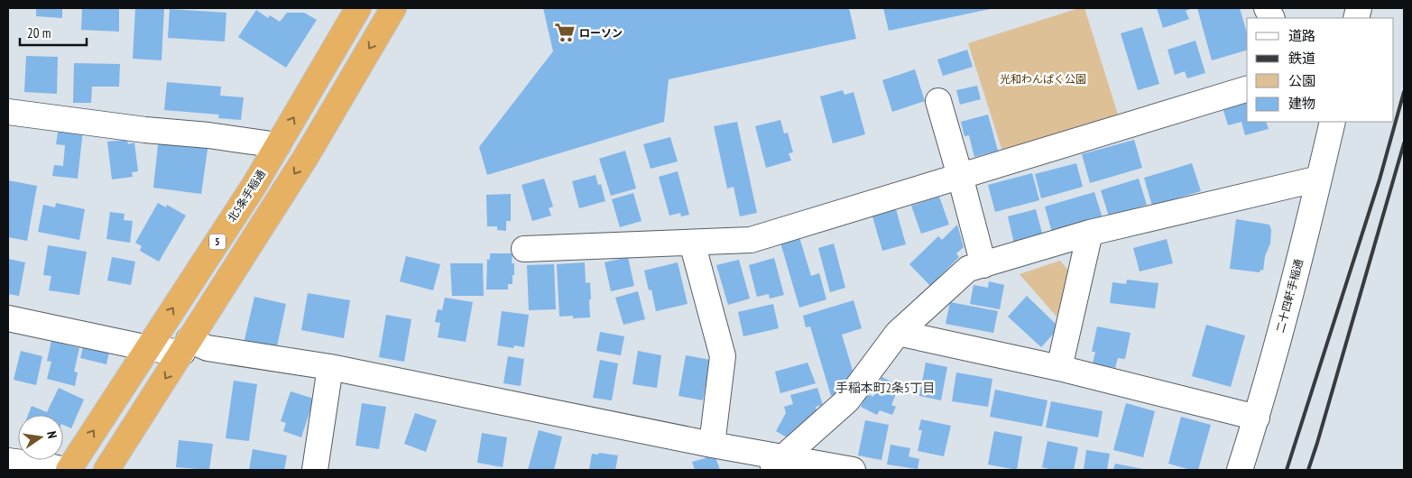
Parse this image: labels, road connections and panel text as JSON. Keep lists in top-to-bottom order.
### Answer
{
  "streets": {
    "highway": ["北5条手稲通", "5"],
    "street": ["二十四軒手稲通"]
  },
  "districts": ["手稲本町2条5丁目"],
  "parks": ["光和わんぱく公園"],
  "places": {
    "supermarket": ["ローソン"]
  },
  "legend": [
    "道路",
    "鉄道",
    "公園",
    "建物"
  ],
  "scale_bar": "20 m",
  "north": "right"
}
